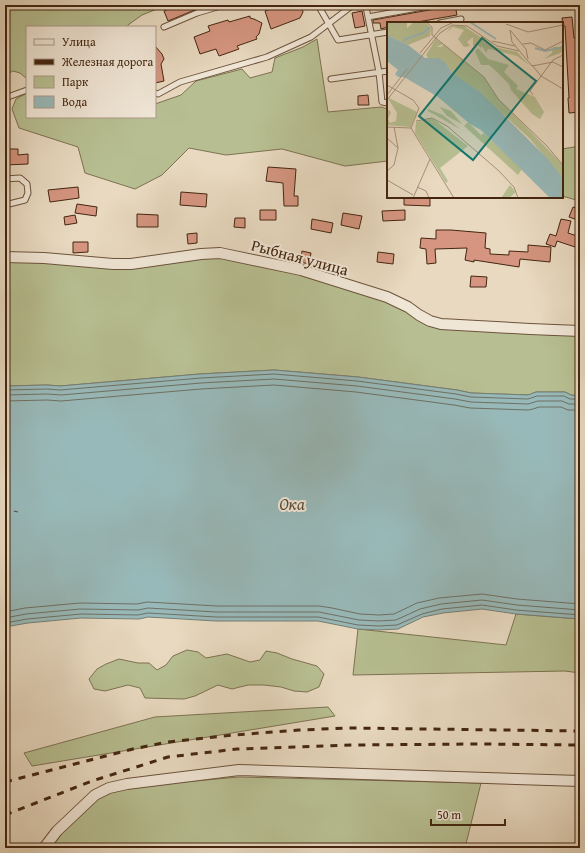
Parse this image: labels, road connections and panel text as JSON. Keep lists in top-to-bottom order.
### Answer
{
  "streets": {
    "street": ["Рыбная улица"]
  },
  "water": ["Ока"],
  "legend": [
    "Улица",
    "Железная дорога",
    "Парк",
    "Вода"
  ],
  "scale_bar": "50 m"
}
